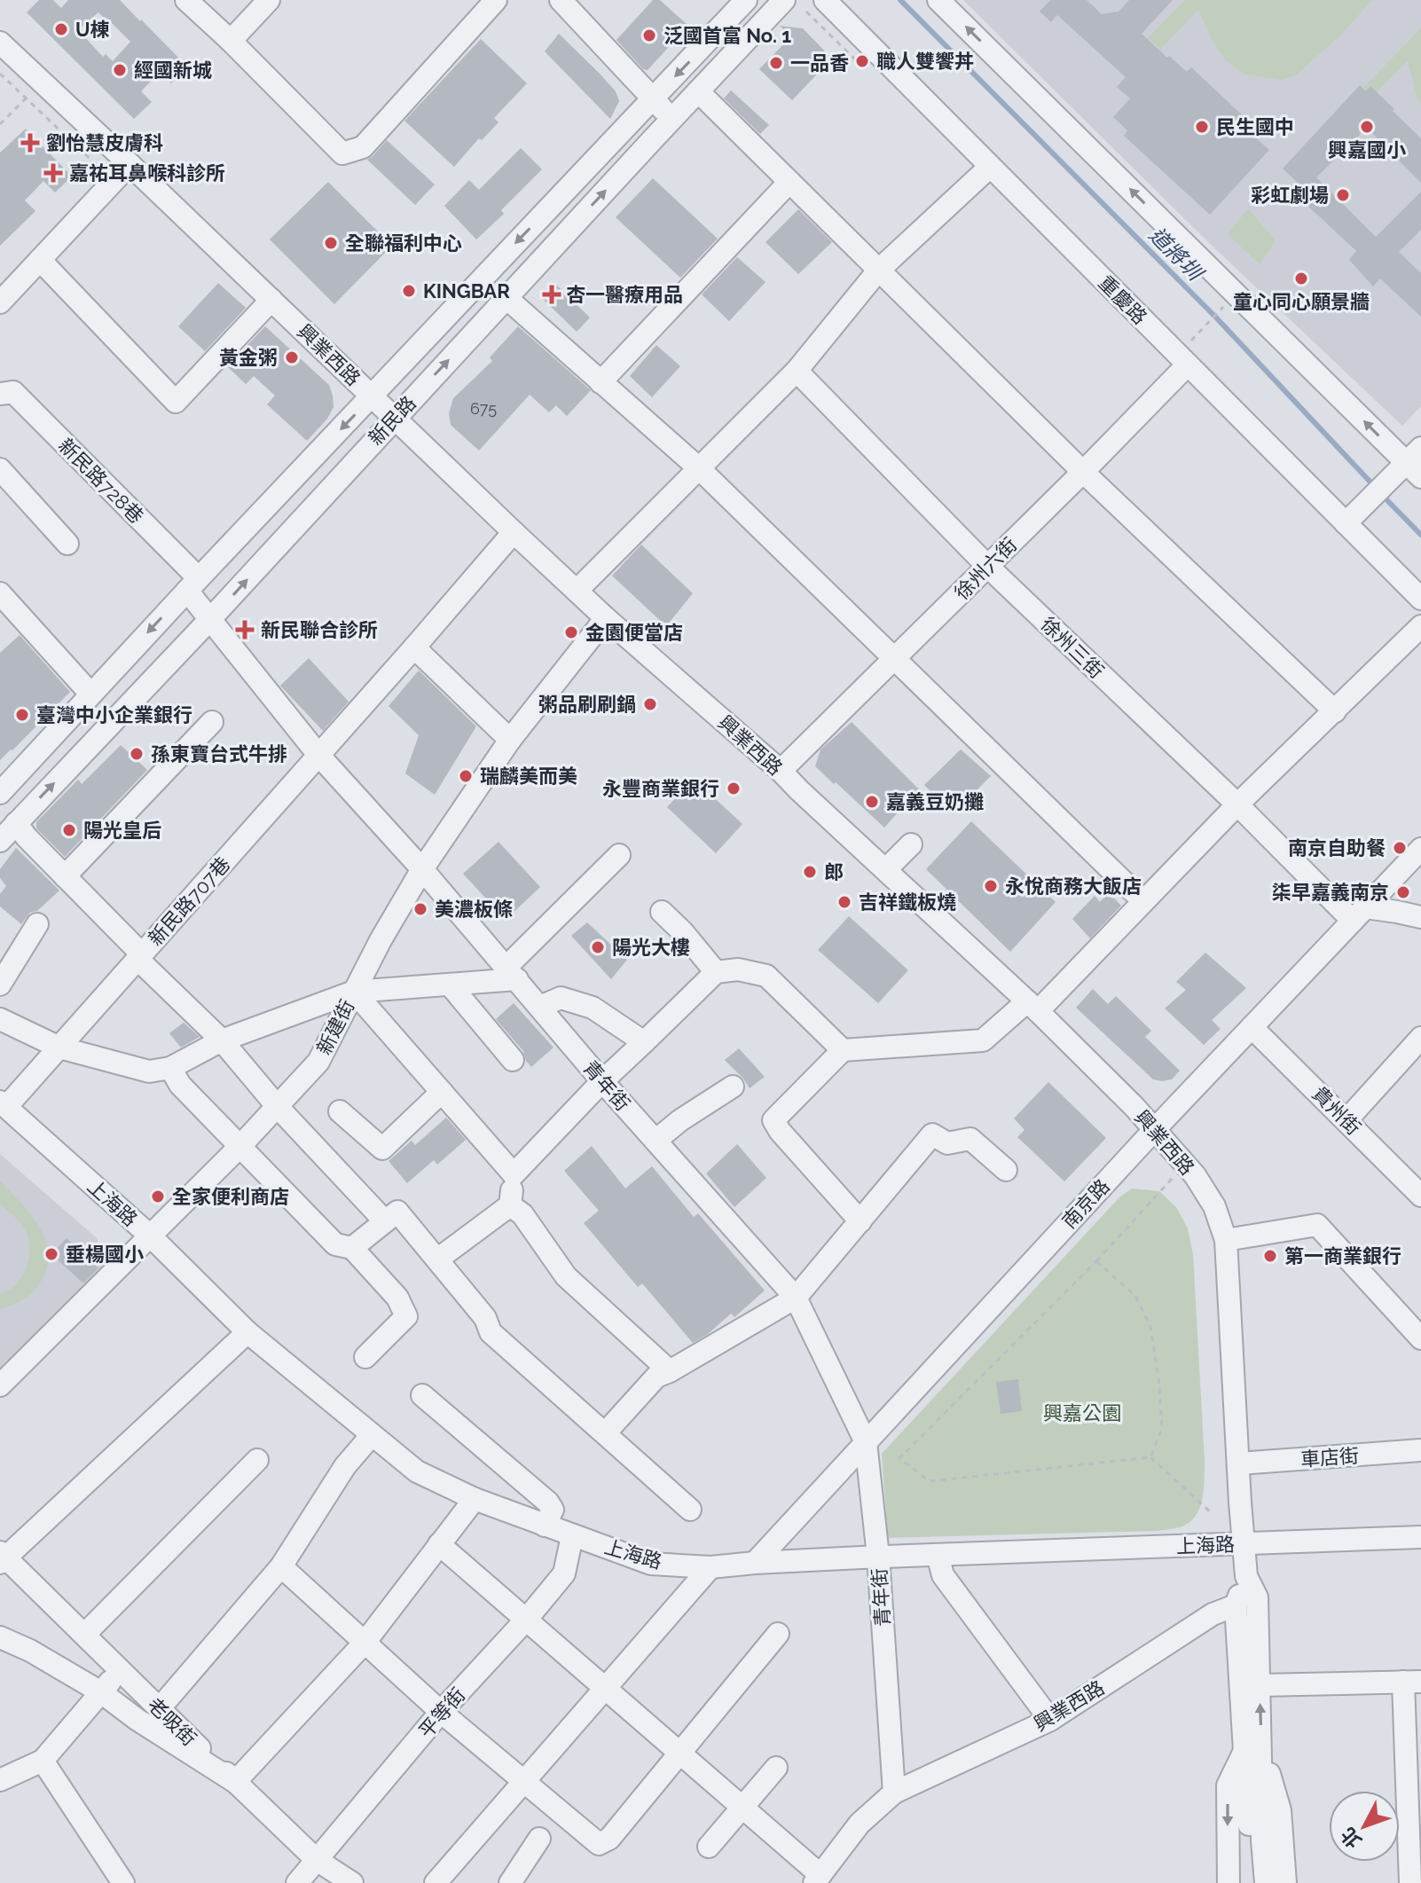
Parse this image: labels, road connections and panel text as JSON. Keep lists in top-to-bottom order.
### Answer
{
  "streets": {
    "street": [
      "重慶路",
      "興業西路",
      "新民路",
      "新民路728巷",
      "徐州六街",
      "徐州三街",
      "新民路707巷",
      "新建街",
      "青年街",
      "貴州街",
      "上海路",
      "南京路",
      "車店街",
      "平等街",
      "老吸街"
    ]
  },
  "crossings": [
    ["重慶路", "徐州六街"],
    ["興業西路", "新民路"],
    ["興業西路", "徐州六街"],
    ["興業西路", "新民路707巷"],
    ["興業西路", "新建街"],
    ["興業西路", "青年街"],
    ["興業西路", "上海路"],
    ["興業西路", "南京路"],
    ["興業西路", "車店街"],
    ["新民路", "新民路728巷"],
    ["徐州六街", "徐州三街"],
    ["徐州三街", "南京路"],
    ["新民路707巷", "上海路"],
    ["新建街", "青年街"],
    ["新建街", "上海路"],
    ["青年街", "上海路"],
    ["青年街", "南京路"],
    ["貴州街", "南京路"],
    ["上海路", "南京路"],
    ["上海路", "平等街"],
    ["平等街", "老吸街"]
  ],
  "water": ["道將圳"],
  "parks": ["興嘉公園"],
  "places": {
    "other": [
      "U棟",
      "泛國首富 No. 1",
      "職人雙饗丼",
      "一品香",
      "經國新城",
      "民生國中",
      "興嘉國小",
      "彩虹劇場",
      "全聯福利中心",
      "童心同心願景牆",
      "KINGBAR",
      "黃金粥",
      "金園便當店",
      "粥品刷刷鍋",
      "臺灣中小企業銀行",
      "孫東寶台式牛排",
      "瑞麟美而美",
      "永豐商業銀行",
      "嘉義豆奶攤",
      "陽光皇后",
      "南京自助餐",
      "郎",
      "永悅商務大飯店",
      "柒早嘉義南京",
      "吉祥鐵板燒",
      "美濃板條",
      "陽光大樓",
      "全家便利商店",
      "垂楊國小",
      "第一商業銀行"
    ],
    "health": [
      "劉怡慧皮膚科",
      "嘉祐耳鼻喉科診所",
      "杏一醫療用品",
      "新民聯合診所"
    ]
  },
  "house_numbers": ["675"],
  "north": "bottom left"
}
